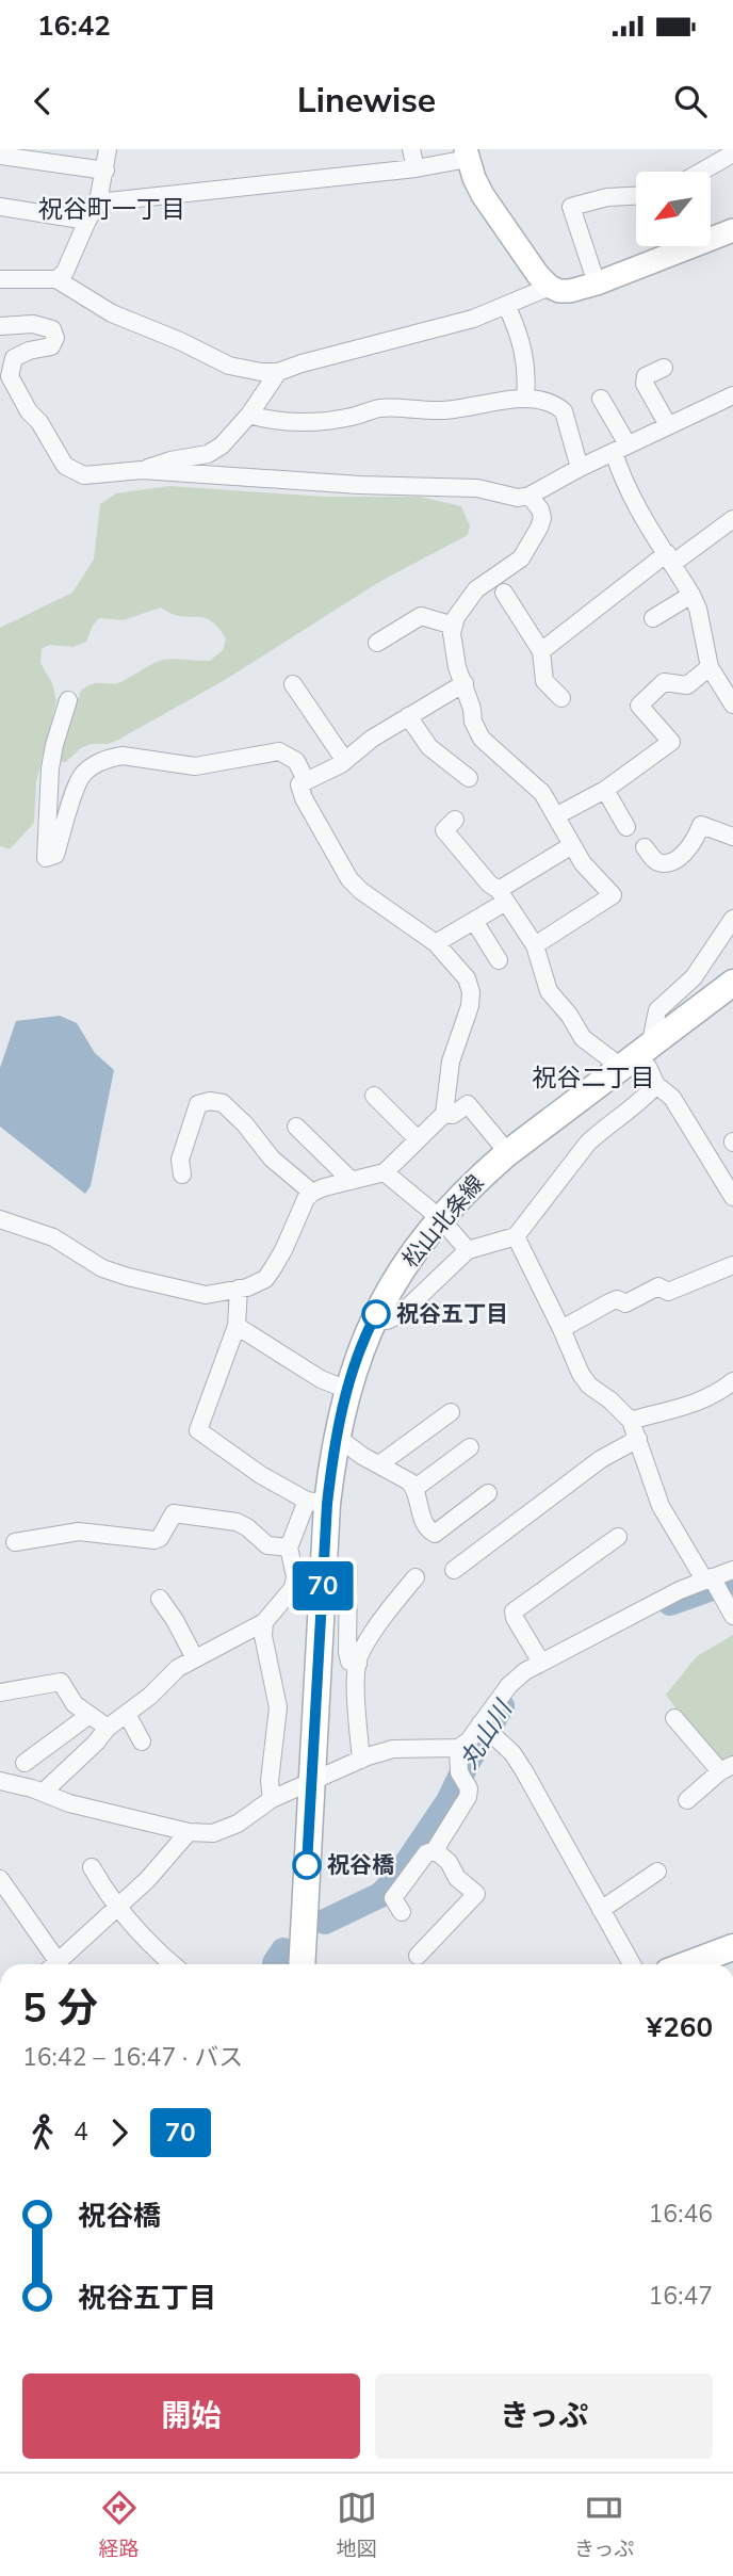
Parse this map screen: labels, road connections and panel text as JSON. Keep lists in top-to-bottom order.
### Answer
{
  "streets": {
    "main road": ["松山北条線"]
  },
  "districts": ["祝谷町一丁目", "祝谷二丁目"],
  "water": ["丸山川"],
  "places": ["祝谷五丁目", "祝谷橋"],
  "lines": ["bus line 70"],
  "north": "bottom left",
  "page": {
    "status": "16:42",
    "header": "Linewise",
    "on_map": "70",
    "heading": ["5 分", "16:42 – 16:47 · バス", "¥260"],
    "legs": ["4", "70"],
    "list": [
      {
        "name": "祝谷橋",
        "value": "16:46"
      },
      {
        "name": "祝谷五丁目",
        "value": "16:47"
      }
    ],
    "buttons": ["開始", "きっぷ"],
    "tabs": ["経路", "地図", "きっぷ"]
  }
}
